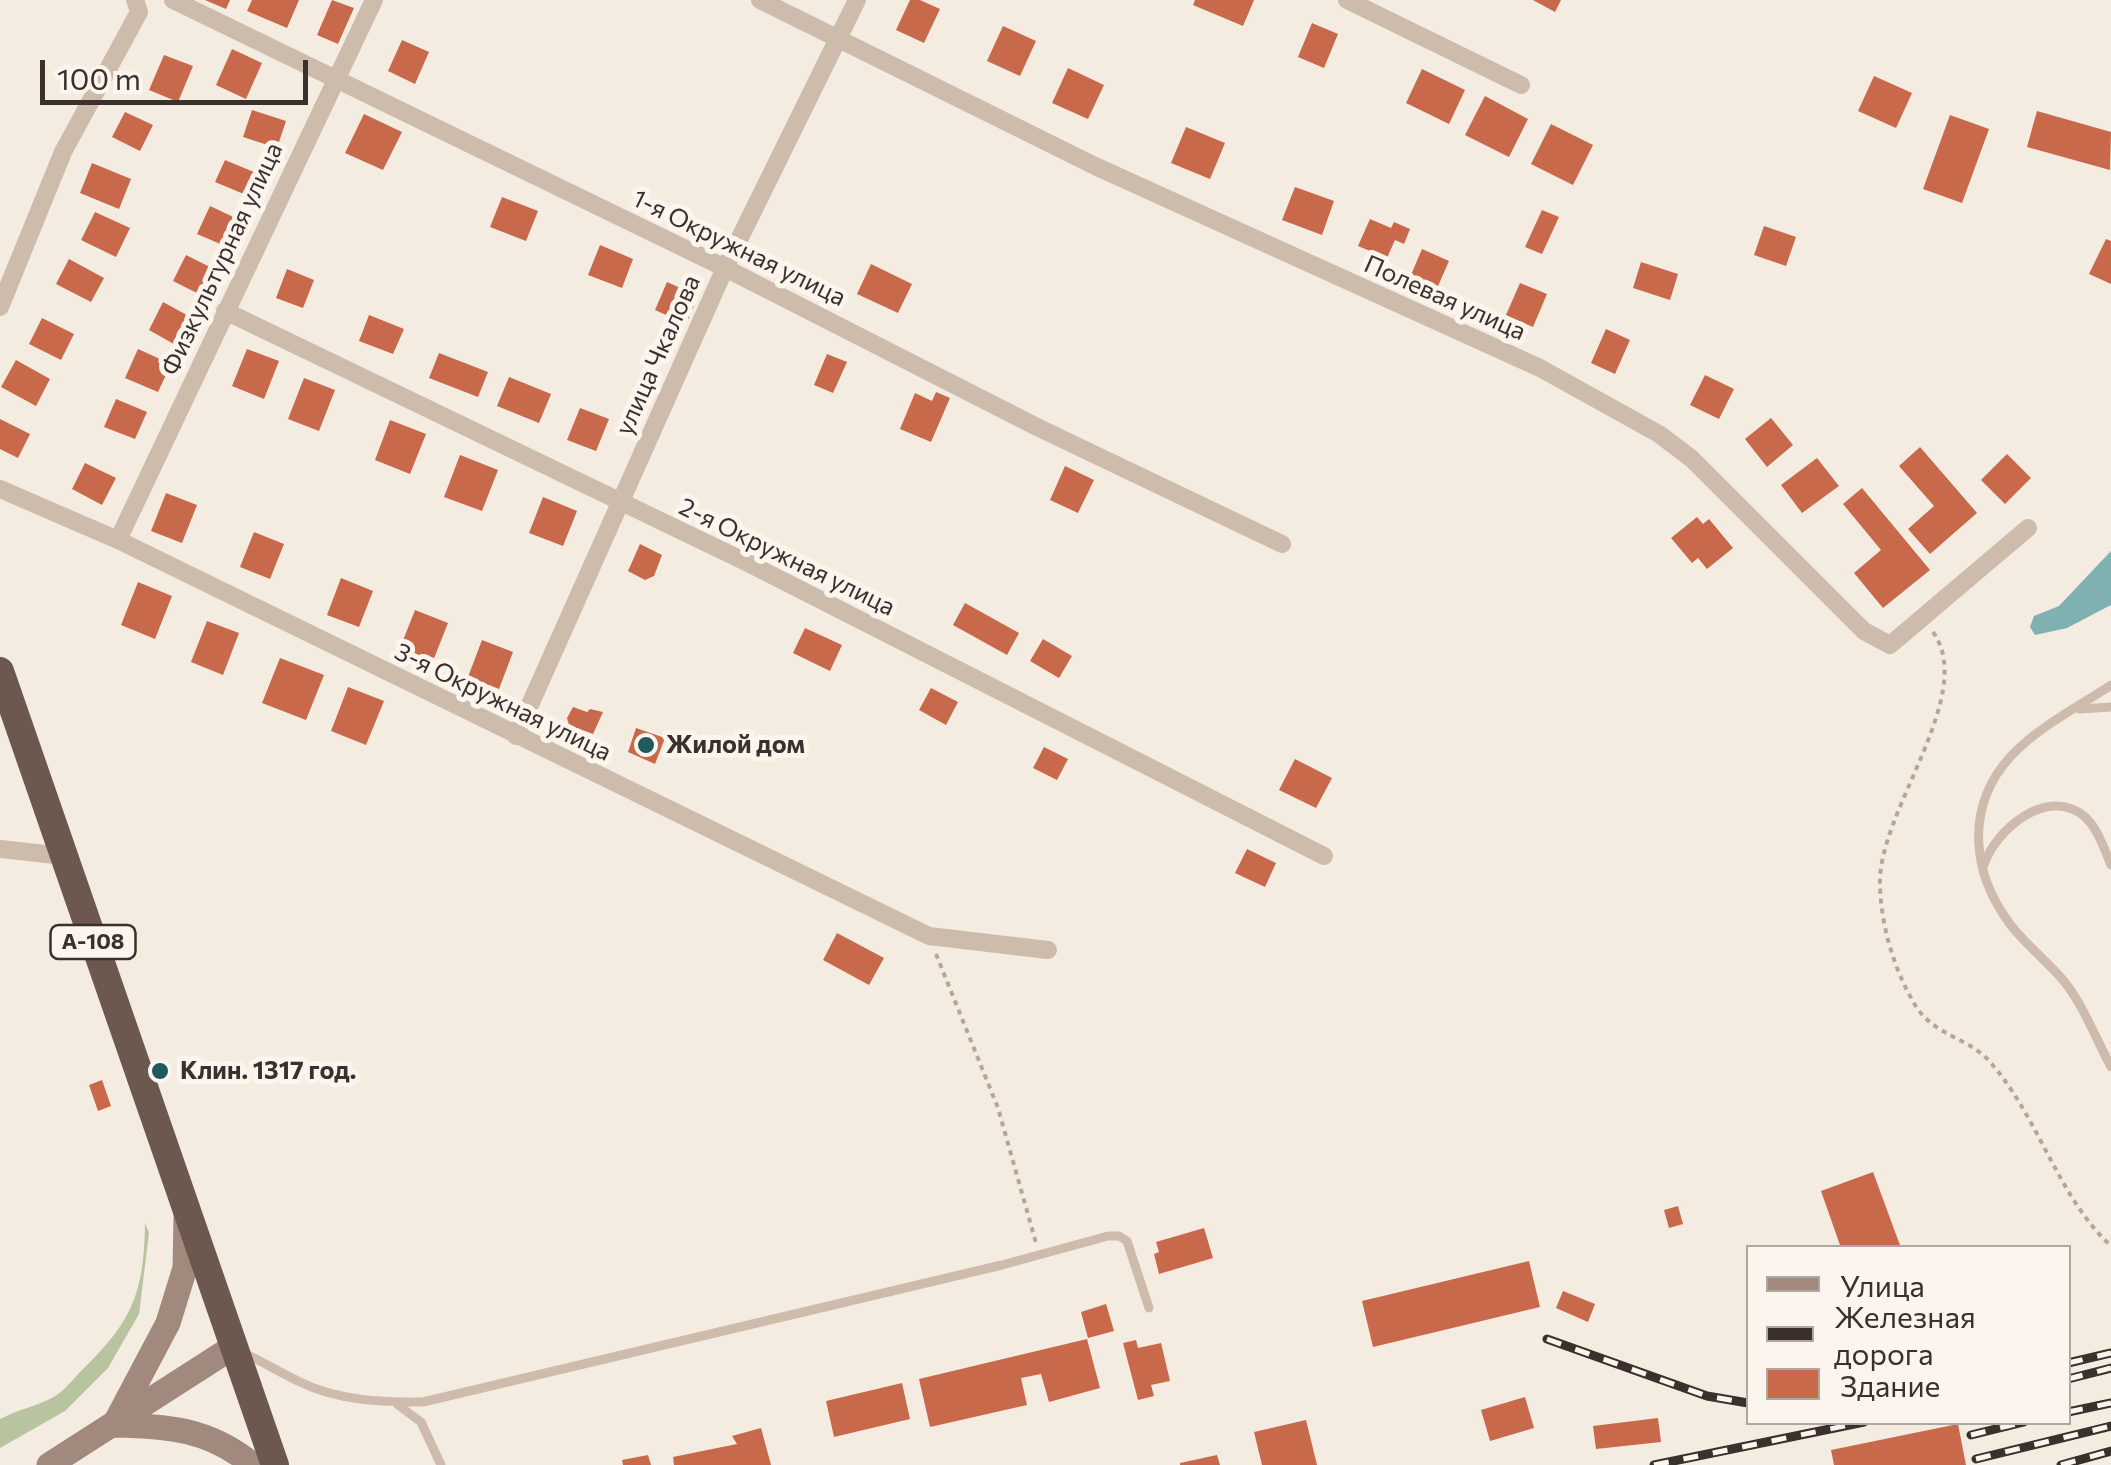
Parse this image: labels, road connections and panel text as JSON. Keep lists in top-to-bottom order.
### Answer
{
  "streets": {
    "highway": ["А-108"],
    "street": [
      "1-я Окружная улица",
      "Физкультурная улица",
      "Полевая улица",
      "улица Чкалова",
      "2-я Окружная улица",
      "3-я Окружная улица"
    ]
  },
  "crossings": [
    ["1-я Окружная улица", "Физкультурная улица"],
    ["1-я Окружная улица", "улица Чкалова"],
    ["Физкультурная улица", "2-я Окружная улица"],
    ["Физкультурная улица", "3-я Окружная улица"],
    ["Полевая улица", "улица Чкалова"],
    ["улица Чкалова", "2-я Окружная улица"],
    ["улица Чкалова", "3-я Окружная улица"]
  ],
  "places": ["Жилой дом", "Клин. 1317 год."],
  "legend": ["Улица", "Железная дорога", "Здание"],
  "scale_bar": "100 m"
}
